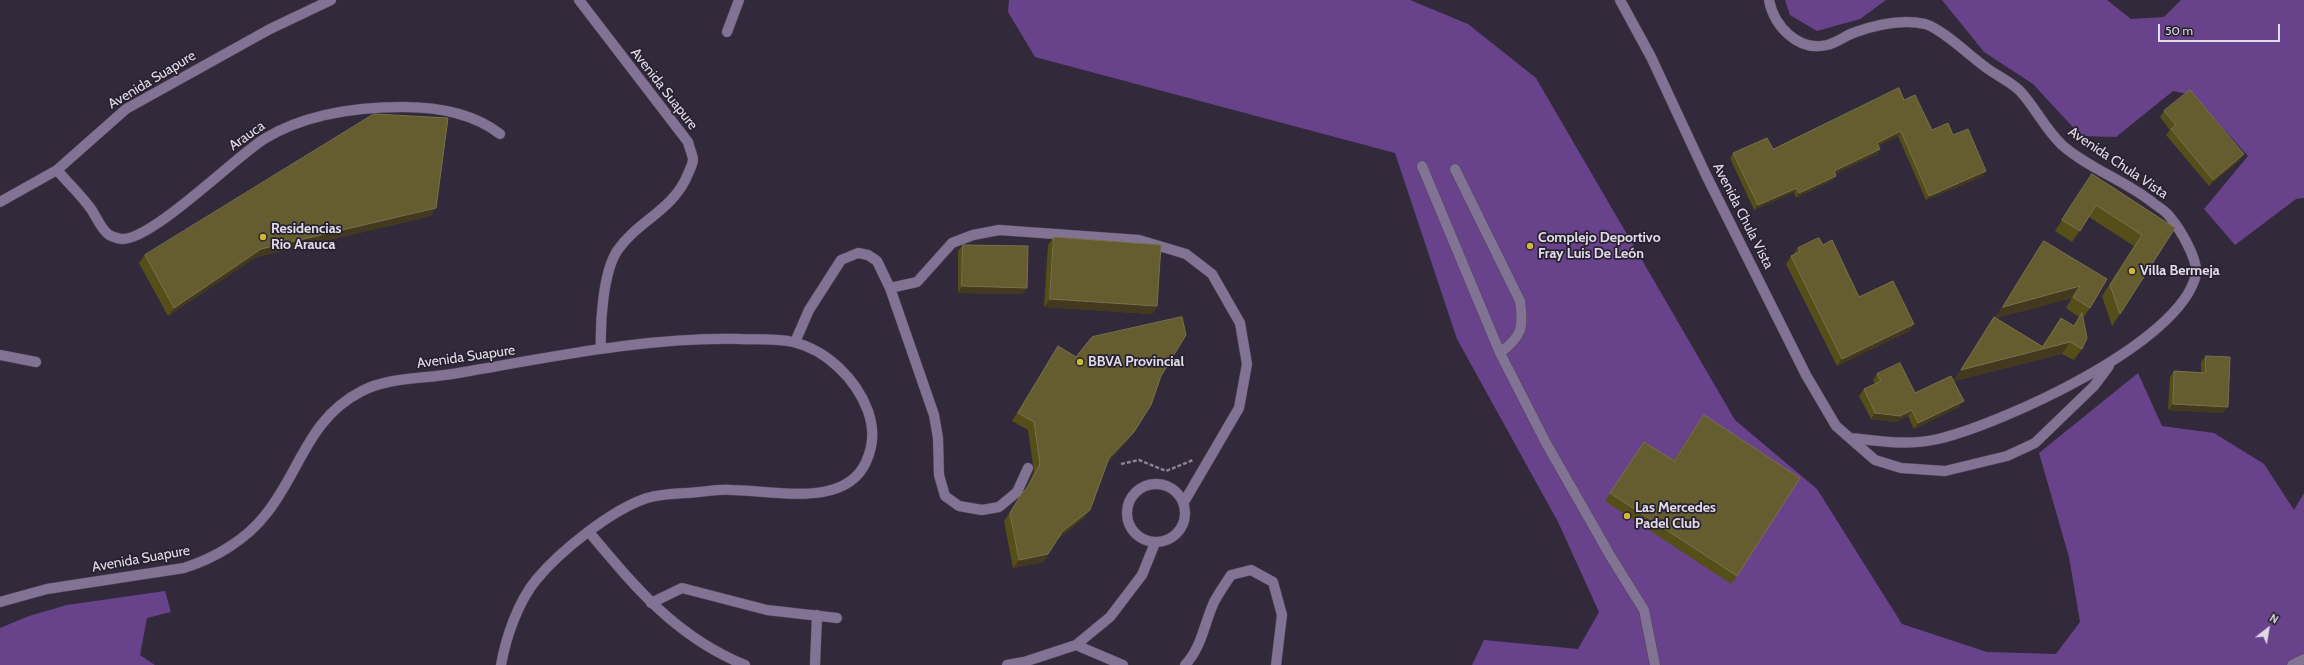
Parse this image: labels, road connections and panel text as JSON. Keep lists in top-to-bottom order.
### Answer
{
  "streets": {
    "street": ["Avenida Suapure", "Arauca", "Avenida Chula Vista"]
  },
  "crossings": [
    ["Avenida Suapure", "Arauca"]
  ],
  "places": [
    "Residencias Rio Arauca",
    "Complejo Deportivo Fray Luis De León",
    "Villa Bermeja",
    "BBVA Provincial",
    "Las Mercedes Padel Club"
  ],
  "scale_bar": "50 m",
  "north": "top right"
}
